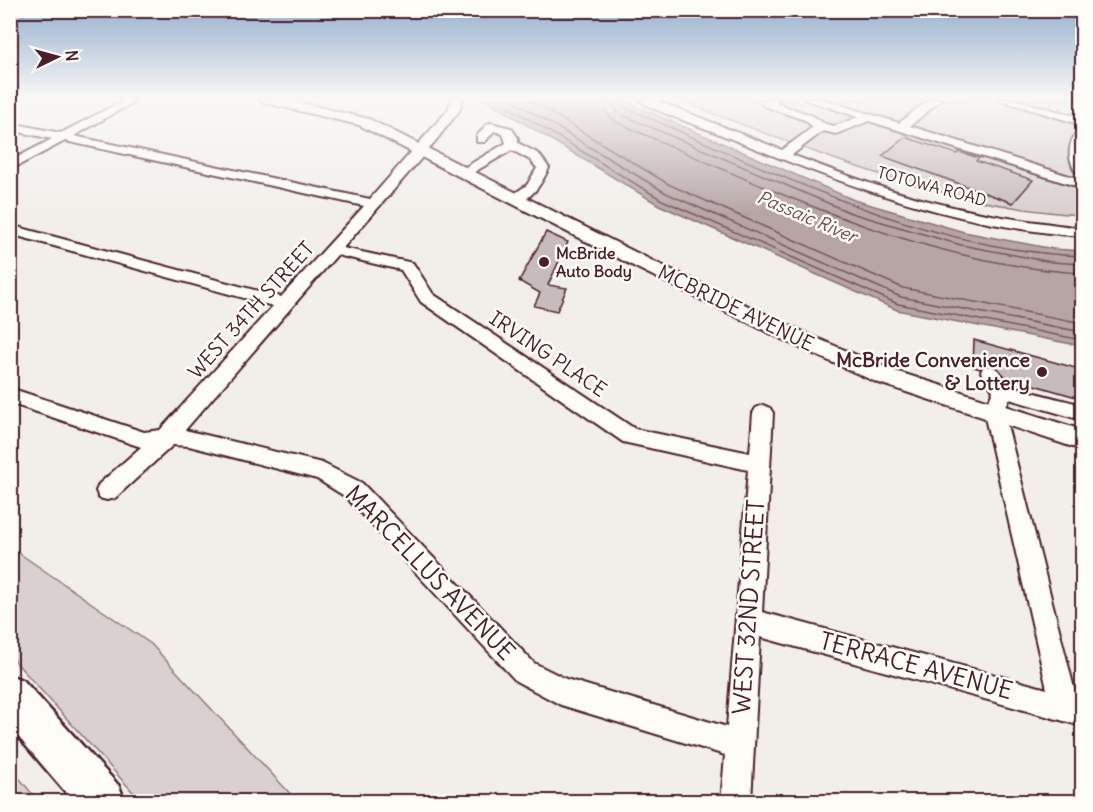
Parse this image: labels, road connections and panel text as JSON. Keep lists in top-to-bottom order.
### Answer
{
  "streets": {
    "main road": ["MCBRIDE AVENUE"],
    "street": [
      "TOTOWA ROAD",
      "WEST 34TH STREET",
      "IRVING PLACE",
      "MARCELLUS AVENUE",
      "WEST 32ND STREET",
      "TERRACE AVENUE"
    ]
  },
  "crossings": [
    ["MCBRIDE AVENUE", "WEST 34TH STREET"],
    ["WEST 34TH STREET", "IRVING PLACE"],
    ["WEST 34TH STREET", "MARCELLUS AVENUE"],
    ["IRVING PLACE", "WEST 32ND STREET"],
    ["MARCELLUS AVENUE", "WEST 32ND STREET"],
    ["WEST 32ND STREET", "TERRACE AVENUE"]
  ],
  "water": ["Passaic River"],
  "places": ["McBride Auto Body", "McBride Convenience & Lottery"],
  "north": "right"
}
